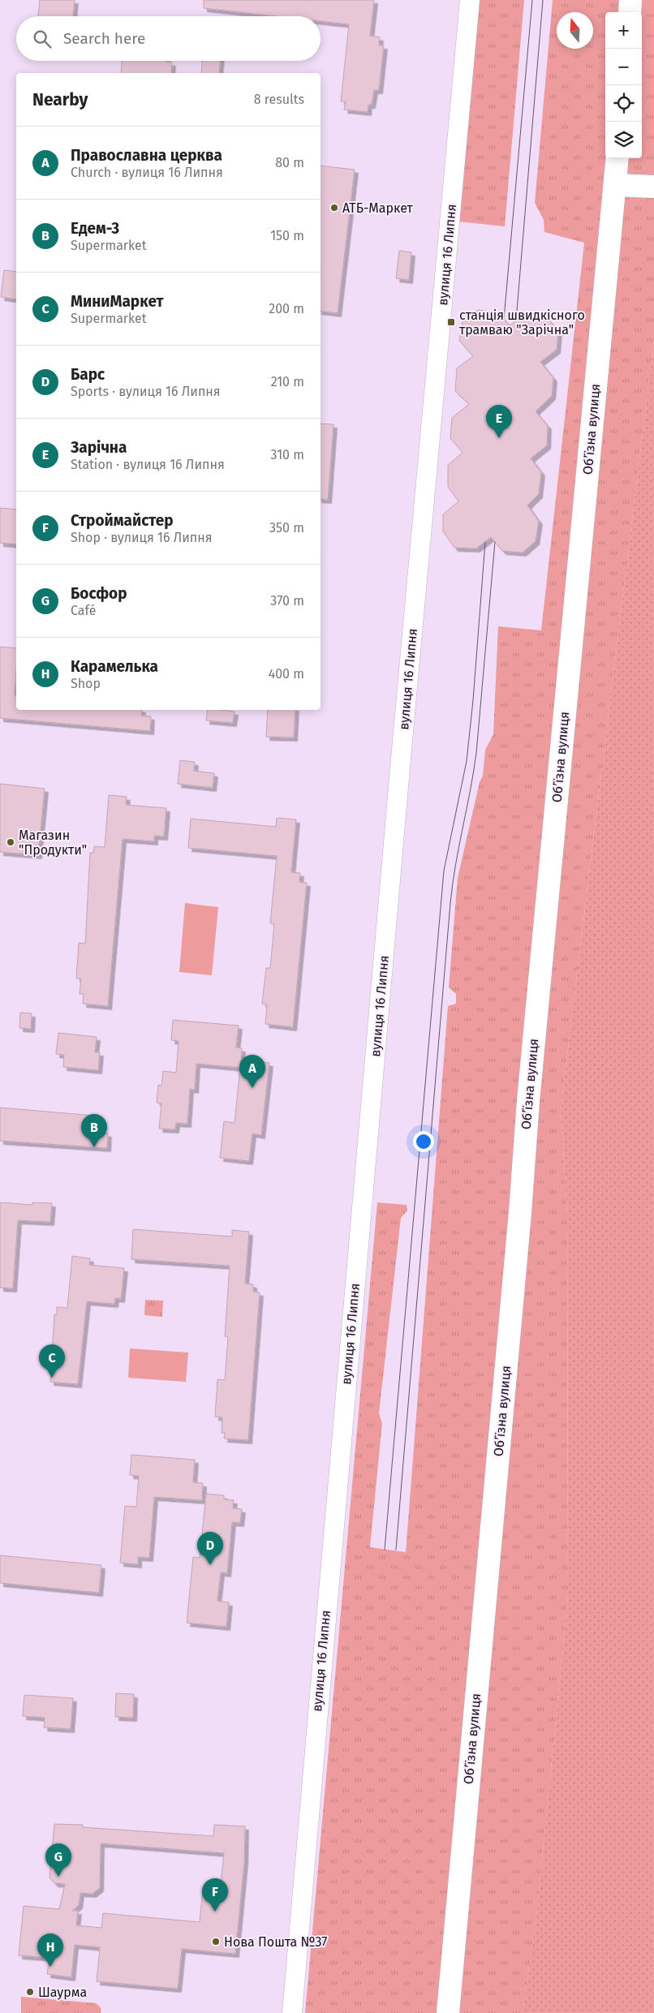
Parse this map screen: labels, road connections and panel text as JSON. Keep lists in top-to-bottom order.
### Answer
{
  "streets": {
    "main road": ["Обʼїзна вулиця"],
    "street": ["вулиця 16 Липня"]
  },
  "places": {
    "other": [
      "АТБ-Маркет",
      "Магазин \"Продукти\"",
      "Нова Пошта №37",
      "Шаурма"
    ],
    "transit": ["станція швидкісного трамваю \"Зарічна\""]
  },
  "north": "top",
  "page": {
    "map_buttons": ["+", "−"],
    "search": "Search here",
    "heading": ["Nearby", "8 results"],
    "list": [
      {
        "mark": "A",
        "name": "Православна церква",
        "note": "Church · вулиця 16 Липня",
        "value": "80 m"
      },
      {
        "mark": "B",
        "name": "Едем-3",
        "note": "Supermarket",
        "value": "150 m"
      },
      {
        "mark": "C",
        "name": "МиниМаркет",
        "note": "Supermarket",
        "value": "200 m"
      },
      {
        "mark": "D",
        "name": "Барс",
        "note": "Sports · вулиця 16 Липня",
        "value": "210 m"
      },
      {
        "mark": "E",
        "name": "Зарічна",
        "note": "Station · вулиця 16 Липня",
        "value": "310 m"
      },
      {
        "mark": "F",
        "name": "Строймайстер",
        "note": "Shop · вулиця 16 Липня",
        "value": "350 m"
      },
      {
        "mark": "G",
        "name": "Босфор",
        "note": "Café",
        "value": "370 m"
      },
      {
        "mark": "H",
        "name": "Карамелька",
        "note": "Shop",
        "value": "400 m"
      }
    ],
    "pins": [
      "E",
      "A",
      "B",
      "C",
      "D",
      "G",
      "F",
      "H"
    ]
  }
}
